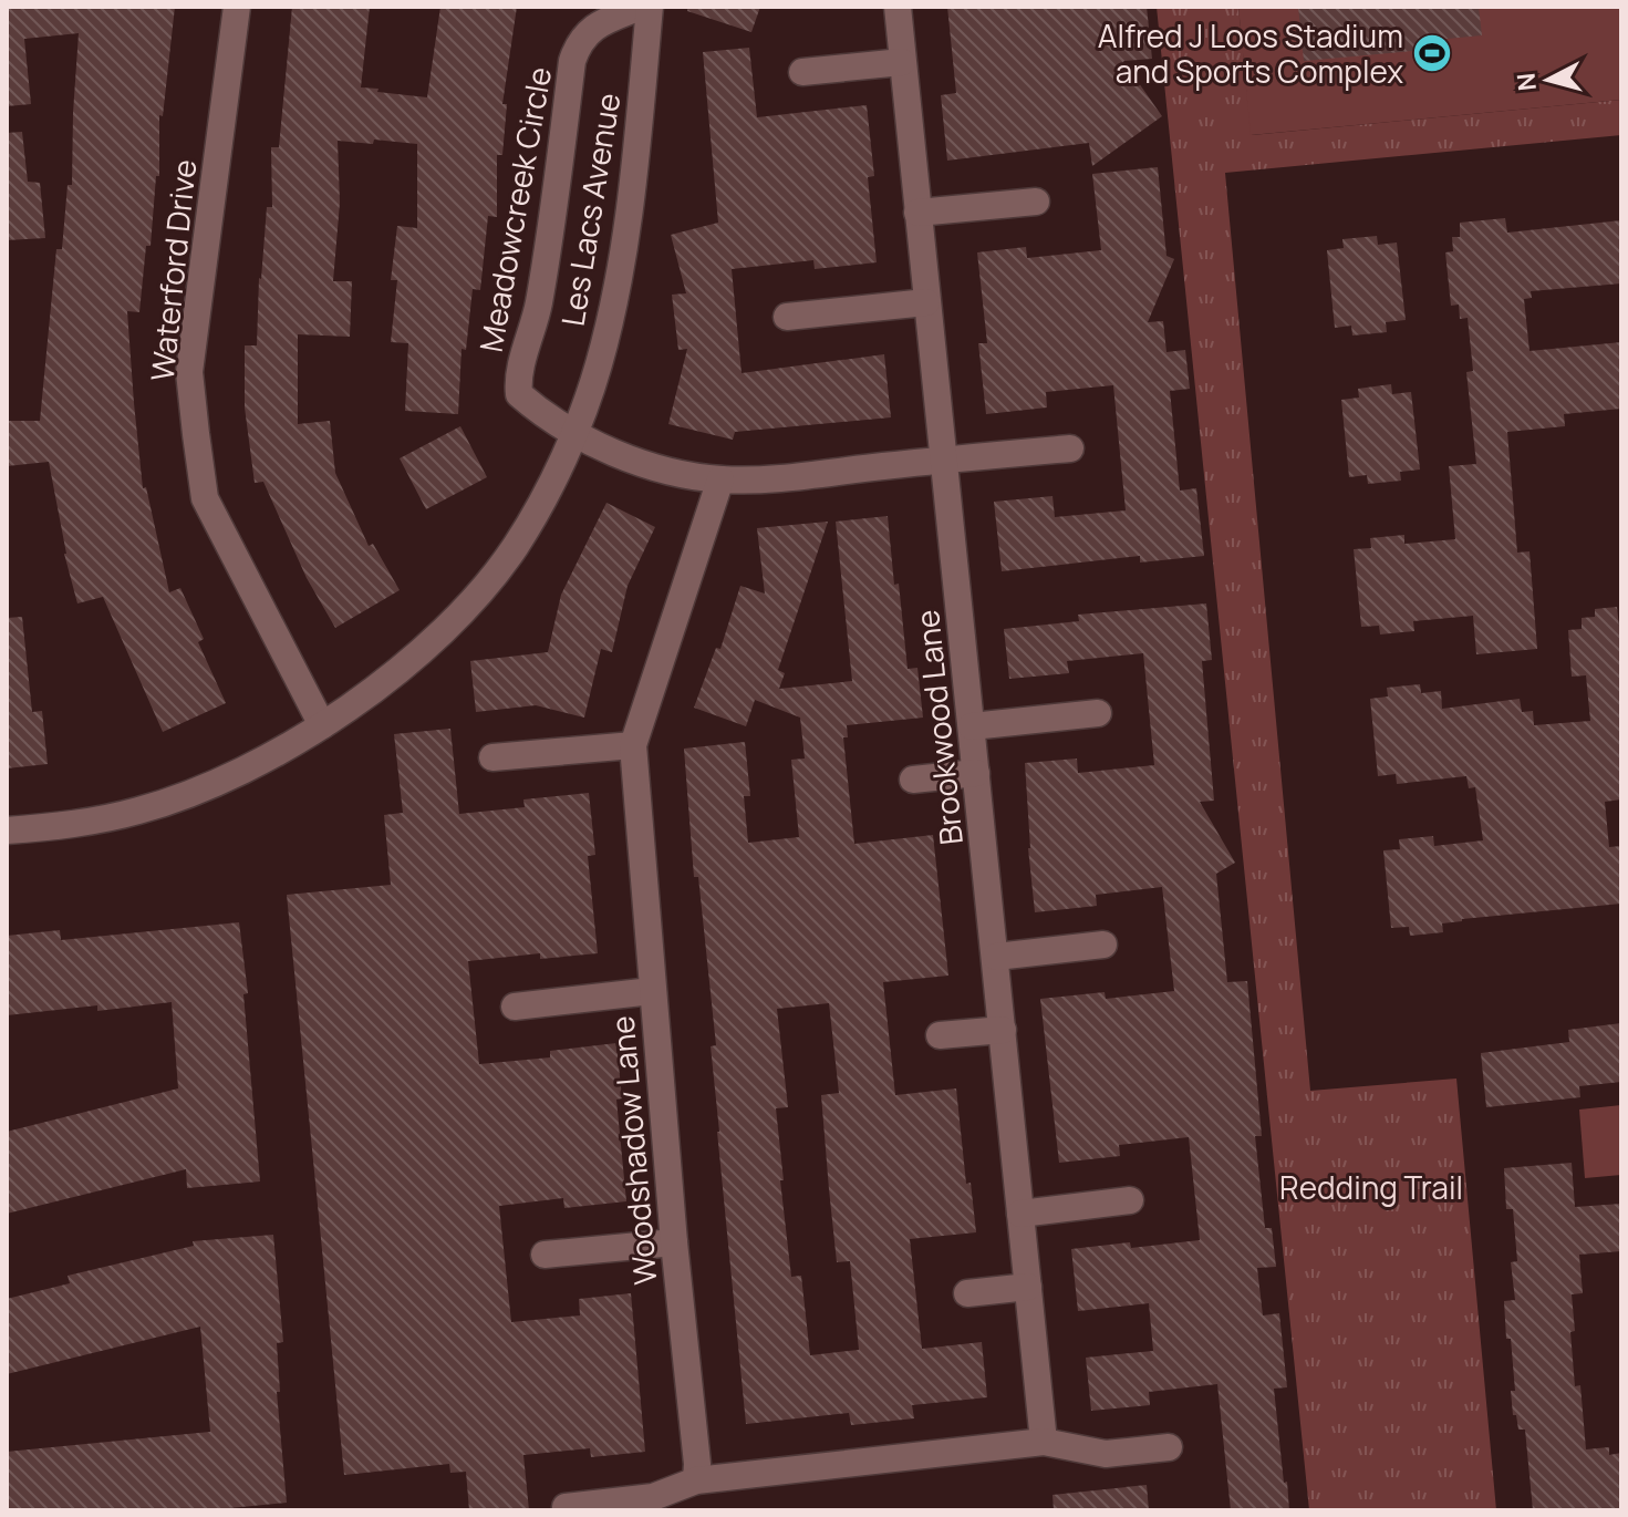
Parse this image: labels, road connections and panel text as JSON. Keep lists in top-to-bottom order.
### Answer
{
  "streets": {
    "street": [
      "Meadowcreek Circle",
      "Les Lacs Avenue",
      "Waterford Drive",
      "Brookwood Lane",
      "Woodshadow Lane"
    ]
  },
  "crossings": [
    ["Meadowcreek Circle", "Les Lacs Avenue"],
    ["Les Lacs Avenue", "Waterford Drive"]
  ],
  "parks": ["Redding Trail"],
  "places": {
    "sports": ["Alfred J Loos Stadium and Sports Complex"]
  },
  "north": "left"
}
